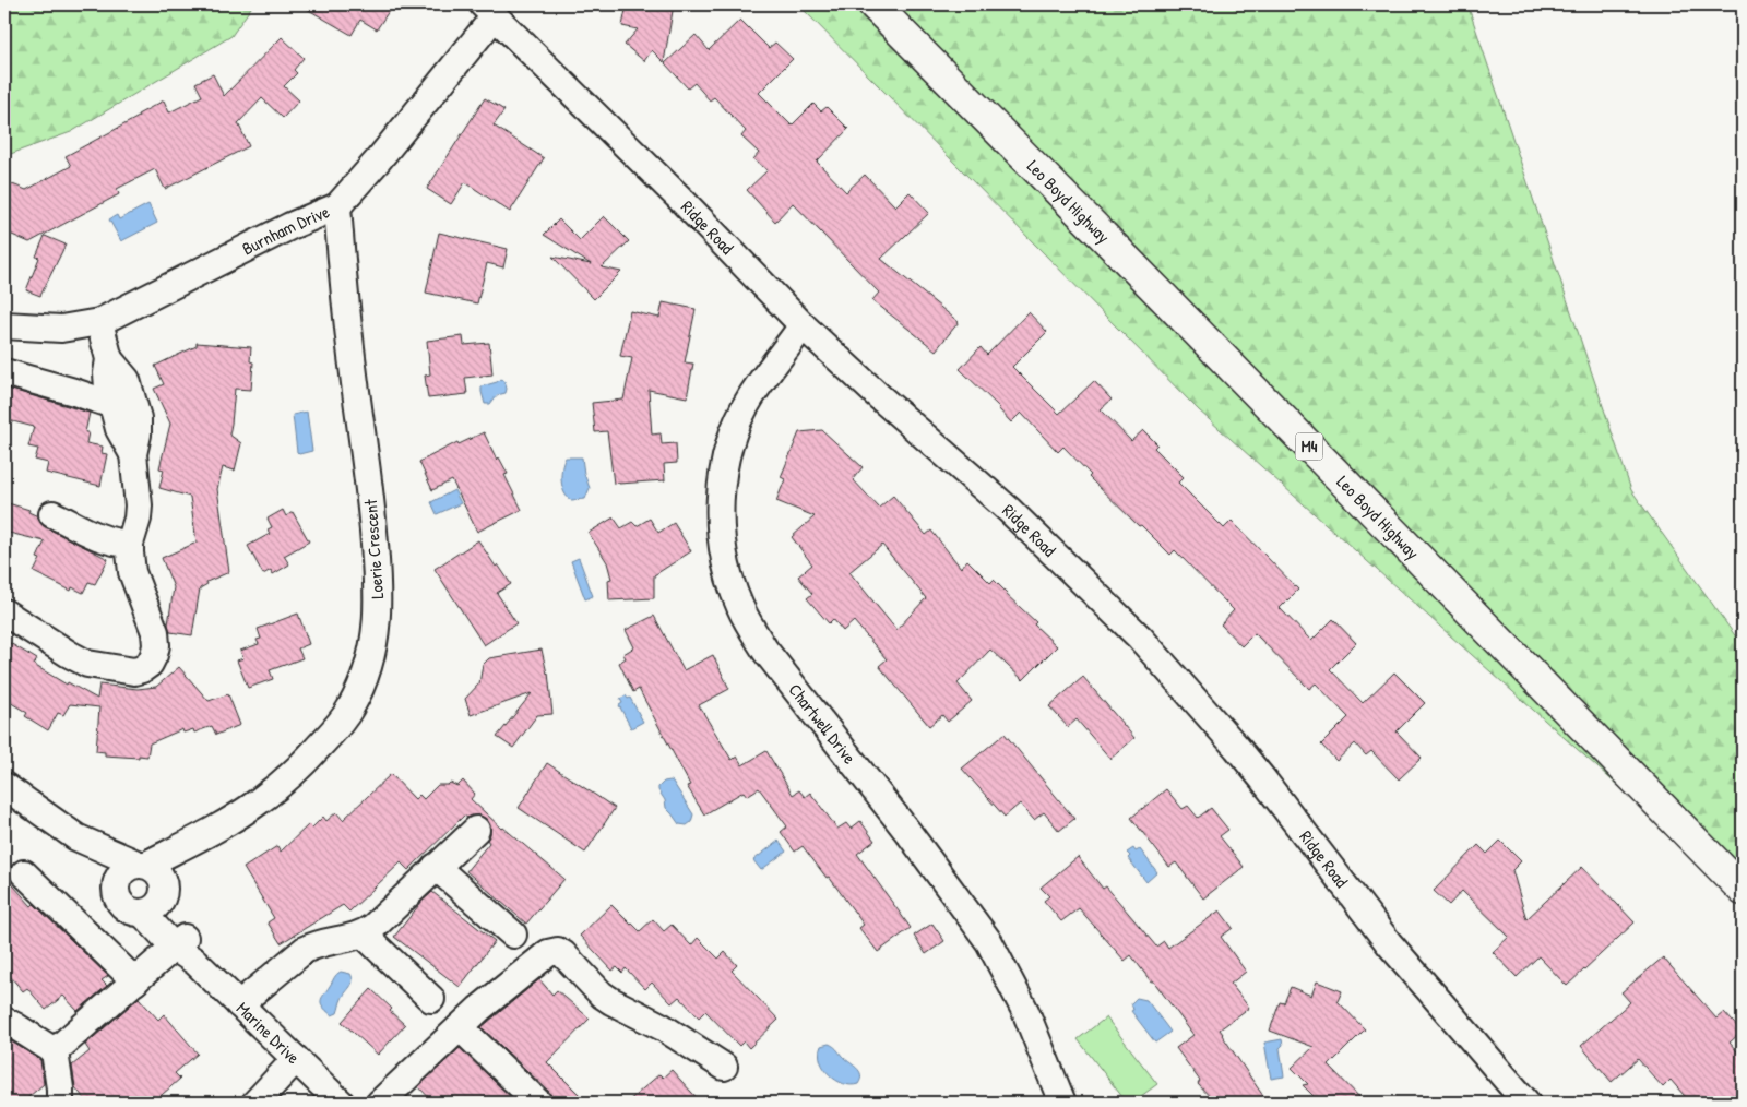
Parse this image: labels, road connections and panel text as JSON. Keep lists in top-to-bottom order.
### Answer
{
  "streets": {
    "highway": ["Leo Boyd Highway", "M4"],
    "street": [
      "Ridge Road",
      "Burnham Drive",
      "Loerie Crescent",
      "Chartwell Drive",
      "Marine Drive"
    ]
  },
  "crossings": [
    ["Ridge Road", "Burnham Drive"],
    ["Ridge Road", "Chartwell Drive"],
    ["Burnham Drive", "Loerie Crescent"],
    ["Loerie Crescent", "Marine Drive"]
  ]
}
